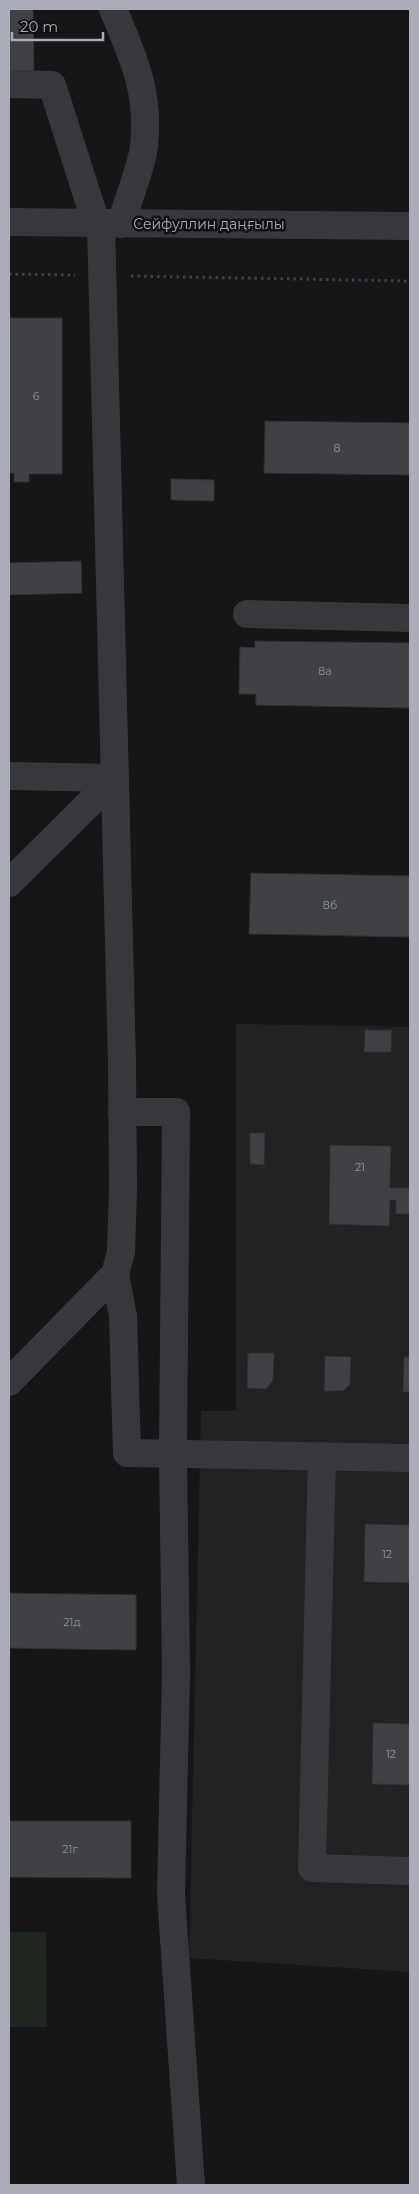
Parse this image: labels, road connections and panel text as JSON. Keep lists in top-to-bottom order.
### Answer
{
  "streets": {
    "street": ["Сейфуллин даңғылы"]
  },
  "house_numbers": [
    "6",
    "8",
    "8а",
    "8б",
    "21",
    "12",
    "21д",
    "12",
    "21г"
  ],
  "scale_bar": "20 m"
}
